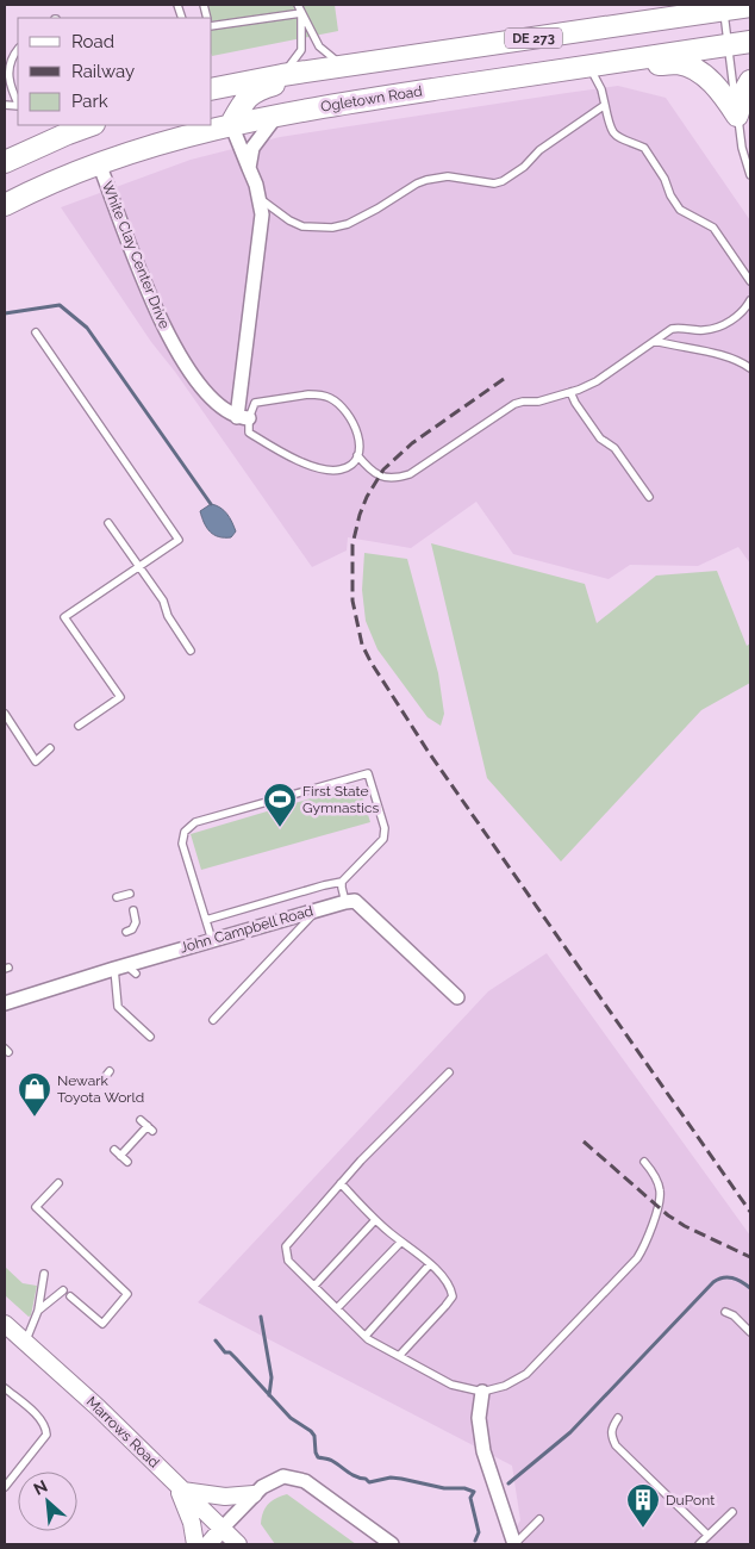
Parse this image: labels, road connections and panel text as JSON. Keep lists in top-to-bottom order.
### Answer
{
  "streets": {
    "main road": ["DE 273", "Ogletown Road"],
    "street": ["White Clay Center Drive", "John Campbell Road", "Marrows Road"]
  },
  "crossings": [
    ["Ogletown Road", "White Clay Center Drive"]
  ],
  "places": {
    "sports": ["First State Gymnastics"],
    "shop": ["Newark Toyota World"],
    "building": ["DuPont"]
  },
  "legend": ["Road", "Railway", "Park"],
  "north": "top left"
}
